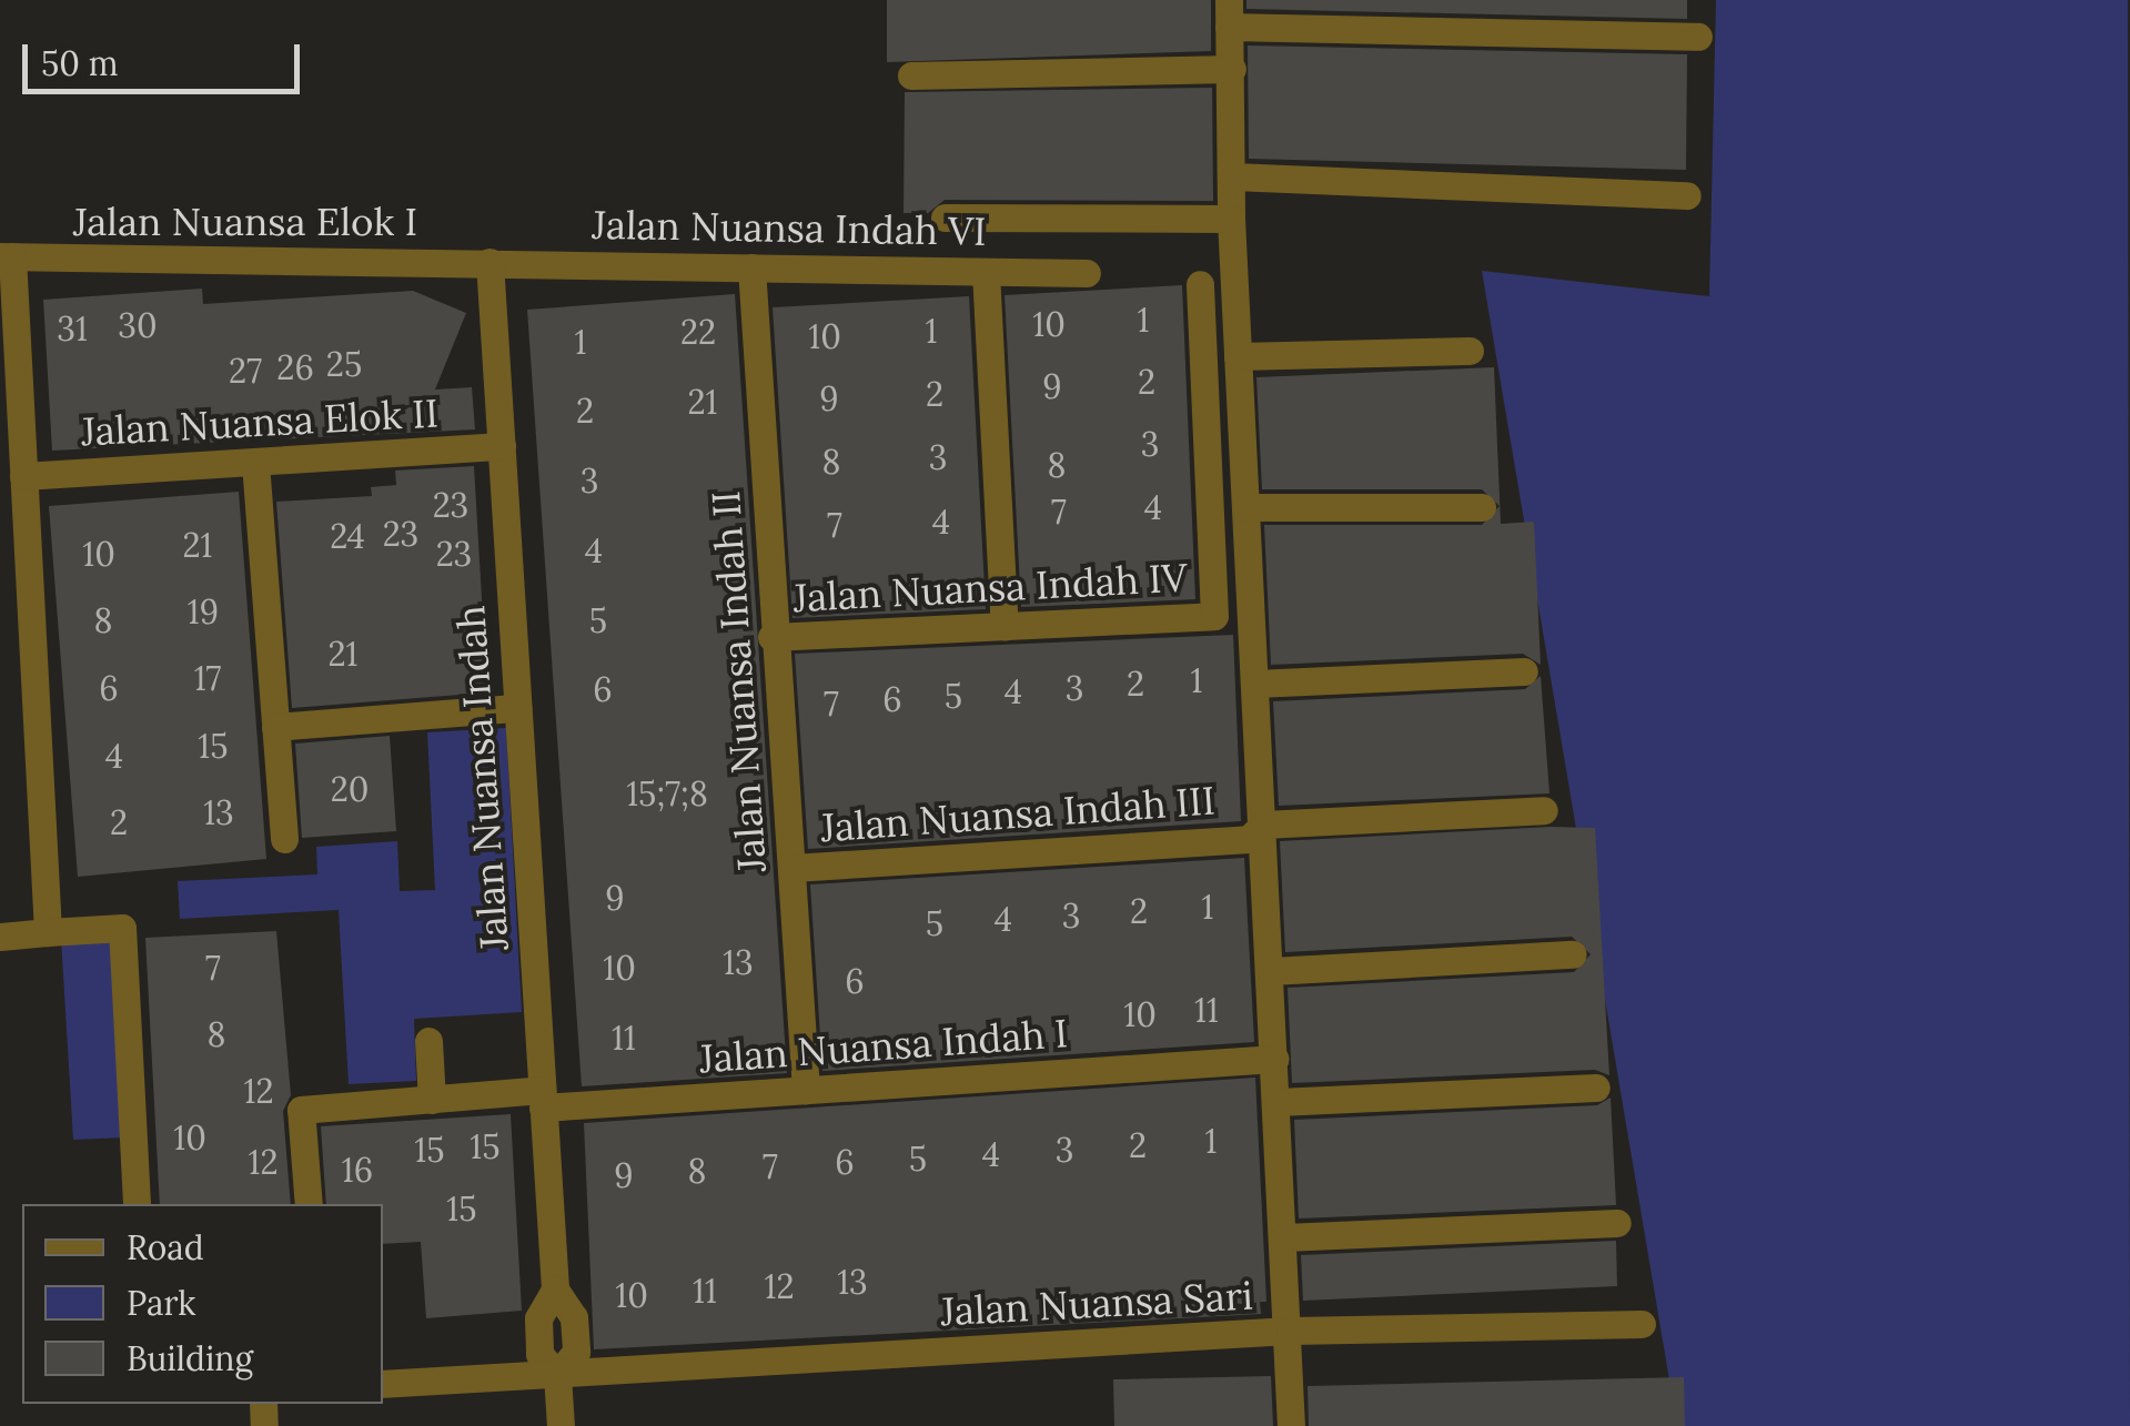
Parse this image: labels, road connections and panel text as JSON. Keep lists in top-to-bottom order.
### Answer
{
  "streets": {
    "street": [
      "Jalan Nuansa Elok I",
      "Jalan Nuansa Indah VI",
      "Jalan Nuansa Elok II",
      "Jalan Nuansa Indah IV",
      "Jalan Nuansa Indah II",
      "Jalan Nuansa Indah",
      "Jalan Nuansa Indah III",
      "Jalan Nuansa Indah I",
      "Jalan Nuansa Sari"
    ]
  },
  "crossings": [
    ["Jalan Nuansa Elok I", "Jalan Nuansa Indah VI"],
    ["Jalan Nuansa Elok I", "Jalan Nuansa Indah"],
    ["Jalan Nuansa Indah VI", "Jalan Nuansa Indah II"],
    ["Jalan Nuansa Indah VI", "Jalan Nuansa Indah"],
    ["Jalan Nuansa Elok II", "Jalan Nuansa Indah"],
    ["Jalan Nuansa Indah IV", "Jalan Nuansa Indah II"],
    ["Jalan Nuansa Indah II", "Jalan Nuansa Indah III"],
    ["Jalan Nuansa Indah II", "Jalan Nuansa Indah I"],
    ["Jalan Nuansa Indah", "Jalan Nuansa Indah I"],
    ["Jalan Nuansa Indah", "Jalan Nuansa Sari"]
  ],
  "house_numbers": [
    "1",
    "10",
    "30",
    "31",
    "1",
    "22",
    "10",
    "1",
    "25",
    "26",
    "27",
    "2",
    "9",
    "2",
    "9",
    "21",
    "2",
    "3",
    "3",
    "8",
    "8",
    "3",
    "23",
    "4",
    "7",
    "4",
    "7",
    "23",
    "24",
    "21",
    "4",
    "10",
    "23",
    "19",
    "8",
    "5",
    "21",
    "17",
    "1",
    "2",
    "6",
    "3",
    "6",
    "4",
    "5",
    "6",
    "7",
    "15",
    "4",
    "20",
    "15;7;8",
    "13",
    "2",
    "9",
    "1",
    "2",
    "3",
    "4",
    "5",
    "13",
    "7",
    "10",
    "6",
    "11",
    "10",
    "8",
    "11",
    "12",
    "10",
    "1",
    "2",
    "15",
    "15",
    "3",
    "4",
    "5",
    "12",
    "6",
    "7",
    "16",
    "8",
    "9",
    "15",
    "13",
    "12",
    "11",
    "10"
  ],
  "legend": ["Road", "Park", "Building"],
  "scale_bar": "50 m"
}
